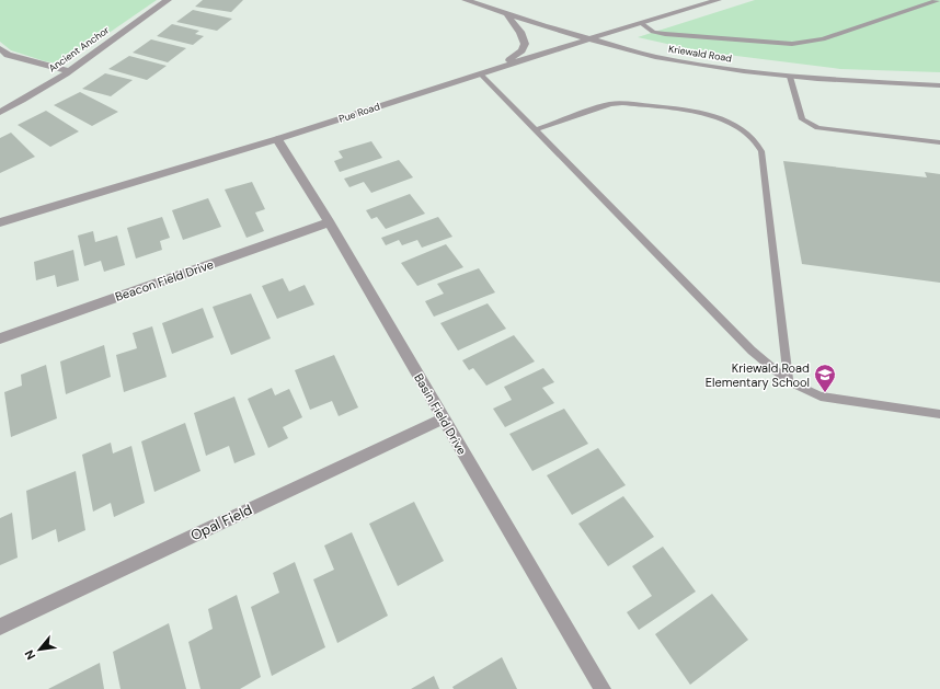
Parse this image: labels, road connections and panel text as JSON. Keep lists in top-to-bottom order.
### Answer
{
  "streets": {
    "street": [
      "Ancient Anchor",
      "Kriewald Road",
      "Pue Road",
      "Beacon Field Drive",
      "Basin Field Drive",
      "Opal Field"
    ]
  },
  "crossings": [
    ["Kriewald Road", "Pue Road"],
    ["Pue Road", "Basin Field Drive"],
    ["Beacon Field Drive", "Basin Field Drive"],
    ["Basin Field Drive", "Opal Field"]
  ],
  "places": {
    "school or university": ["Kriewald Road Elementary School"]
  },
  "north": "bottom left"
}
